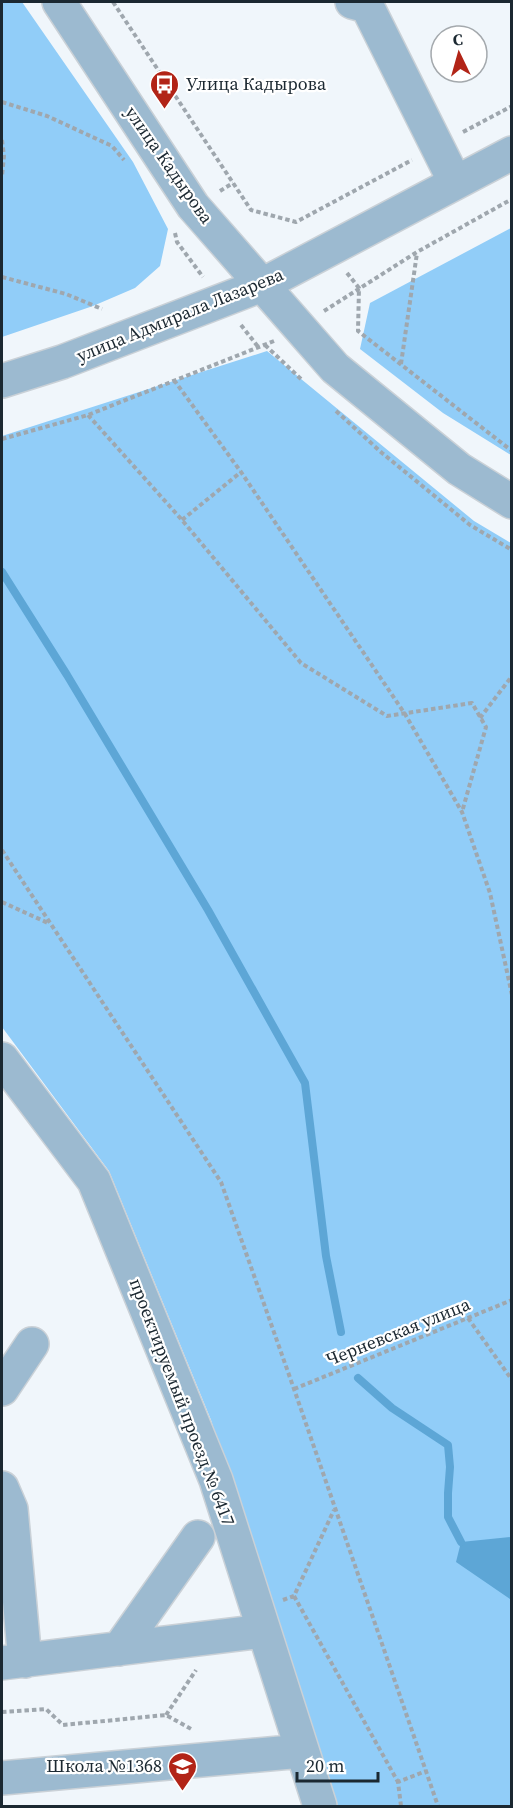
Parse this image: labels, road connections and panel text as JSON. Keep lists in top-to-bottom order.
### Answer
{
  "streets": {
    "street": ["улица Кадырова", "улица Адмирала Лазарева", "проектируемый проезд № 6417"],
    "path": ["Черневская улица"]
  },
  "crossings": [
    ["улица Кадырова", "улица Адмирала Лазарева"]
  ],
  "places": {
    "bus stop": ["Улица Кадырова"],
    "school or university": ["Школа №1368"]
  },
  "scale_bar": "20 m",
  "north": "top"
}
